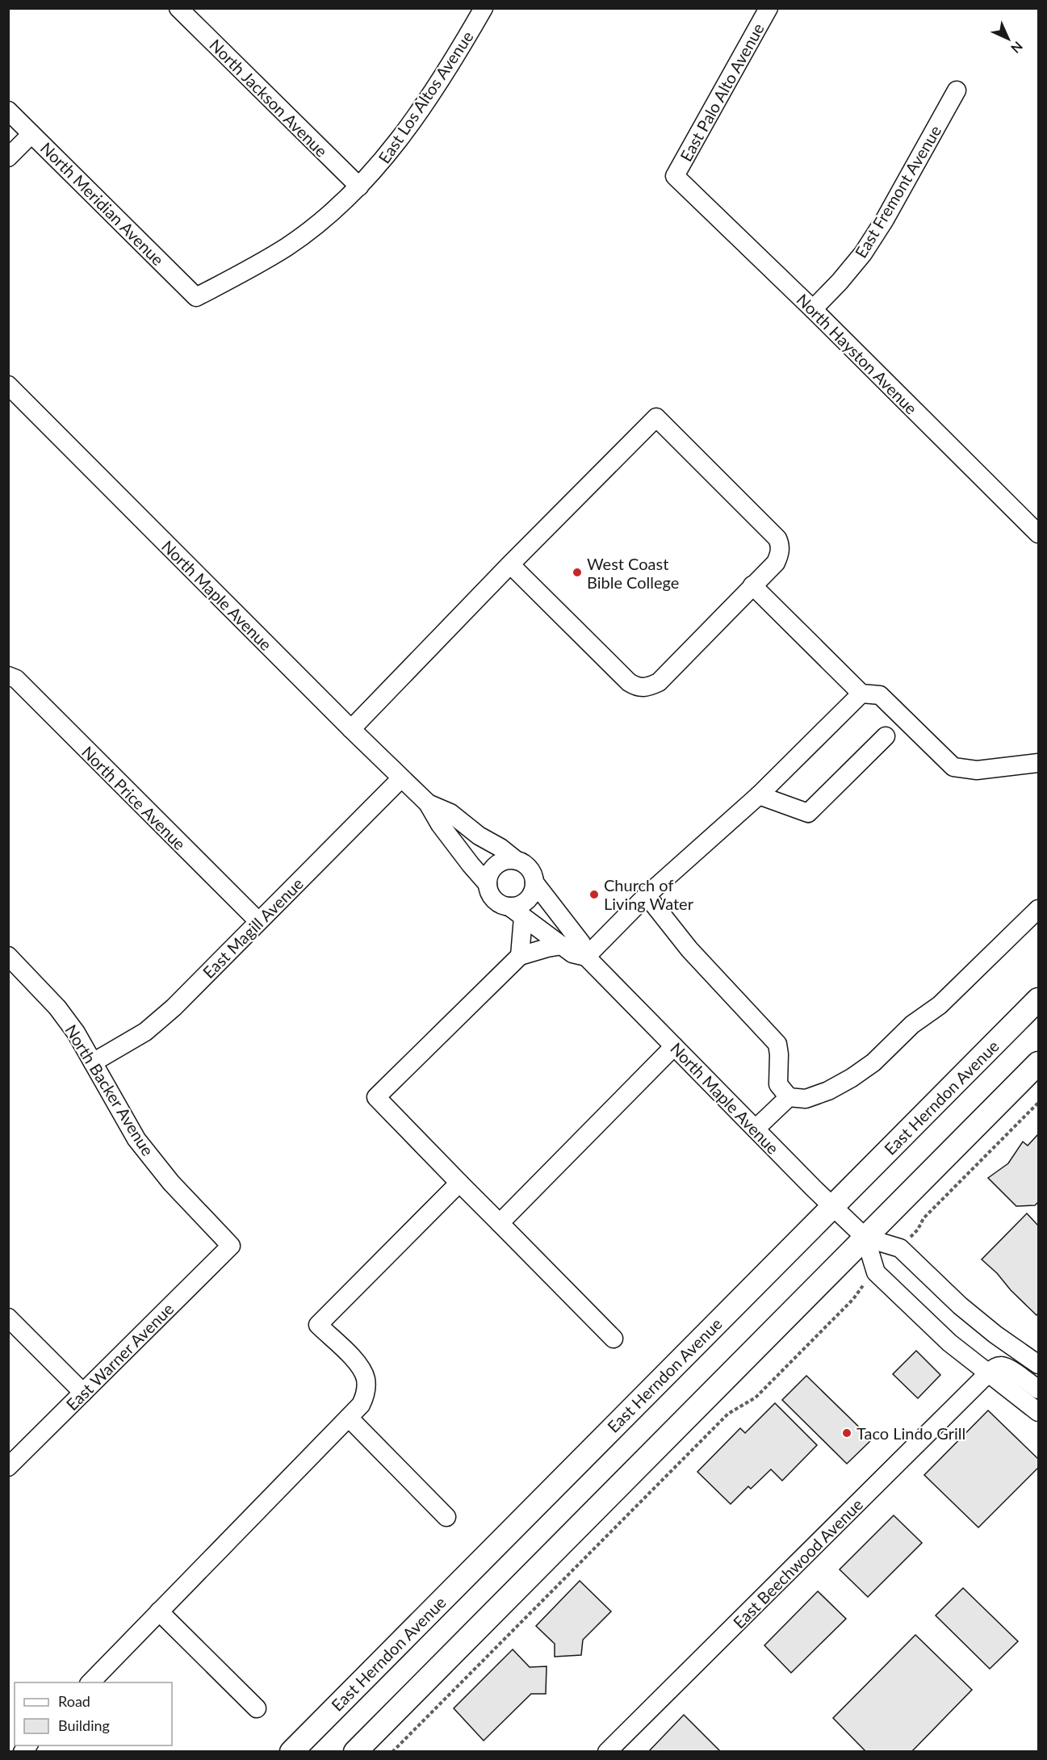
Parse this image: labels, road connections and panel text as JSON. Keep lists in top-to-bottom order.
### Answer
{
  "streets": {
    "main road": ["East Herndon Avenue"],
    "street": [
      "East Palo Alto Avenue",
      "East Los Altos Avenue",
      "North Jackson Avenue",
      "East Fremont Avenue",
      "North Meridian Avenue",
      "North Hayston Avenue",
      "North Maple Avenue",
      "North Price Avenue",
      "East Magill Avenue",
      "North Backer Avenue",
      "East Warner Avenue",
      "East Beechwood Avenue"
    ]
  },
  "crossings": [
    ["East Palo Alto Avenue", "North Hayston Avenue"],
    ["East Los Altos Avenue", "North Jackson Avenue"],
    ["East Los Altos Avenue", "North Meridian Avenue"],
    ["East Fremont Avenue", "North Hayston Avenue"],
    ["North Maple Avenue", "East Magill Avenue"],
    ["North Maple Avenue", "East Herndon Avenue"],
    ["North Maple Avenue", "East Beechwood Avenue"],
    ["North Price Avenue", "East Magill Avenue"],
    ["East Magill Avenue", "North Backer Avenue"],
    ["North Backer Avenue", "East Warner Avenue"]
  ],
  "places": ["West Coast Bible College", "Church of Living Water", "Taco Lindo Grill"],
  "legend": ["Road", "Building"],
  "north": "bottom right"
}
